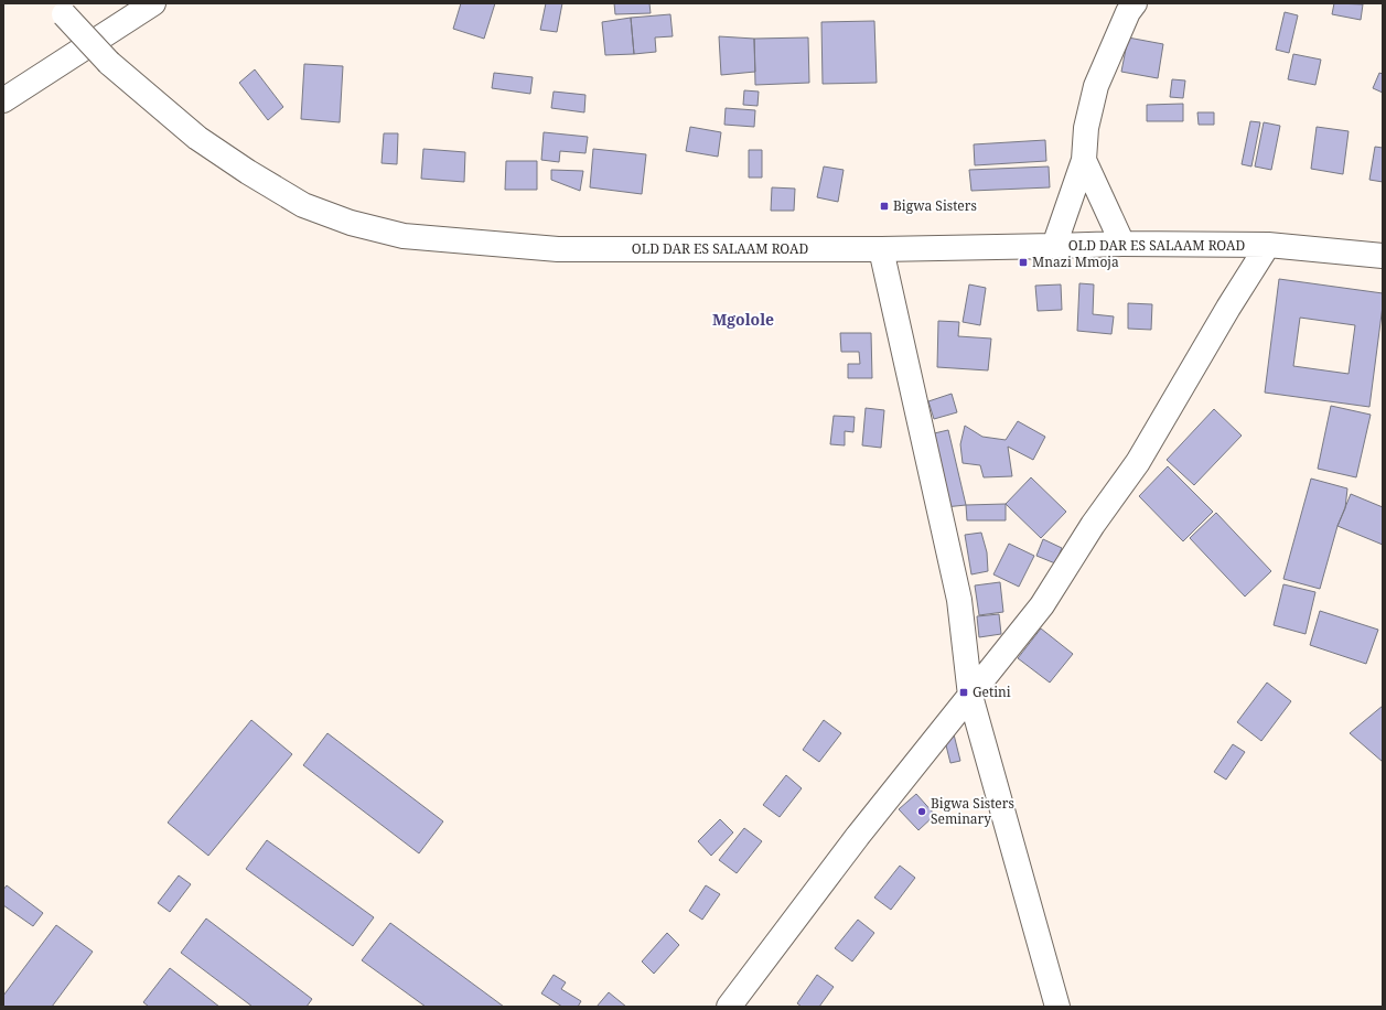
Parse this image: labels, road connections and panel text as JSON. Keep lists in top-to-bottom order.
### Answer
{
  "streets": {
    "street": ["OLD DAR ES SALAAM ROAD"]
  },
  "districts": ["Mgolole"],
  "places": {
    "transit": ["Bigwa Sisters", "Mnazi Mmoja", "Getini"],
    "other": ["Bigwa Sisters Seminary"]
  }
}
